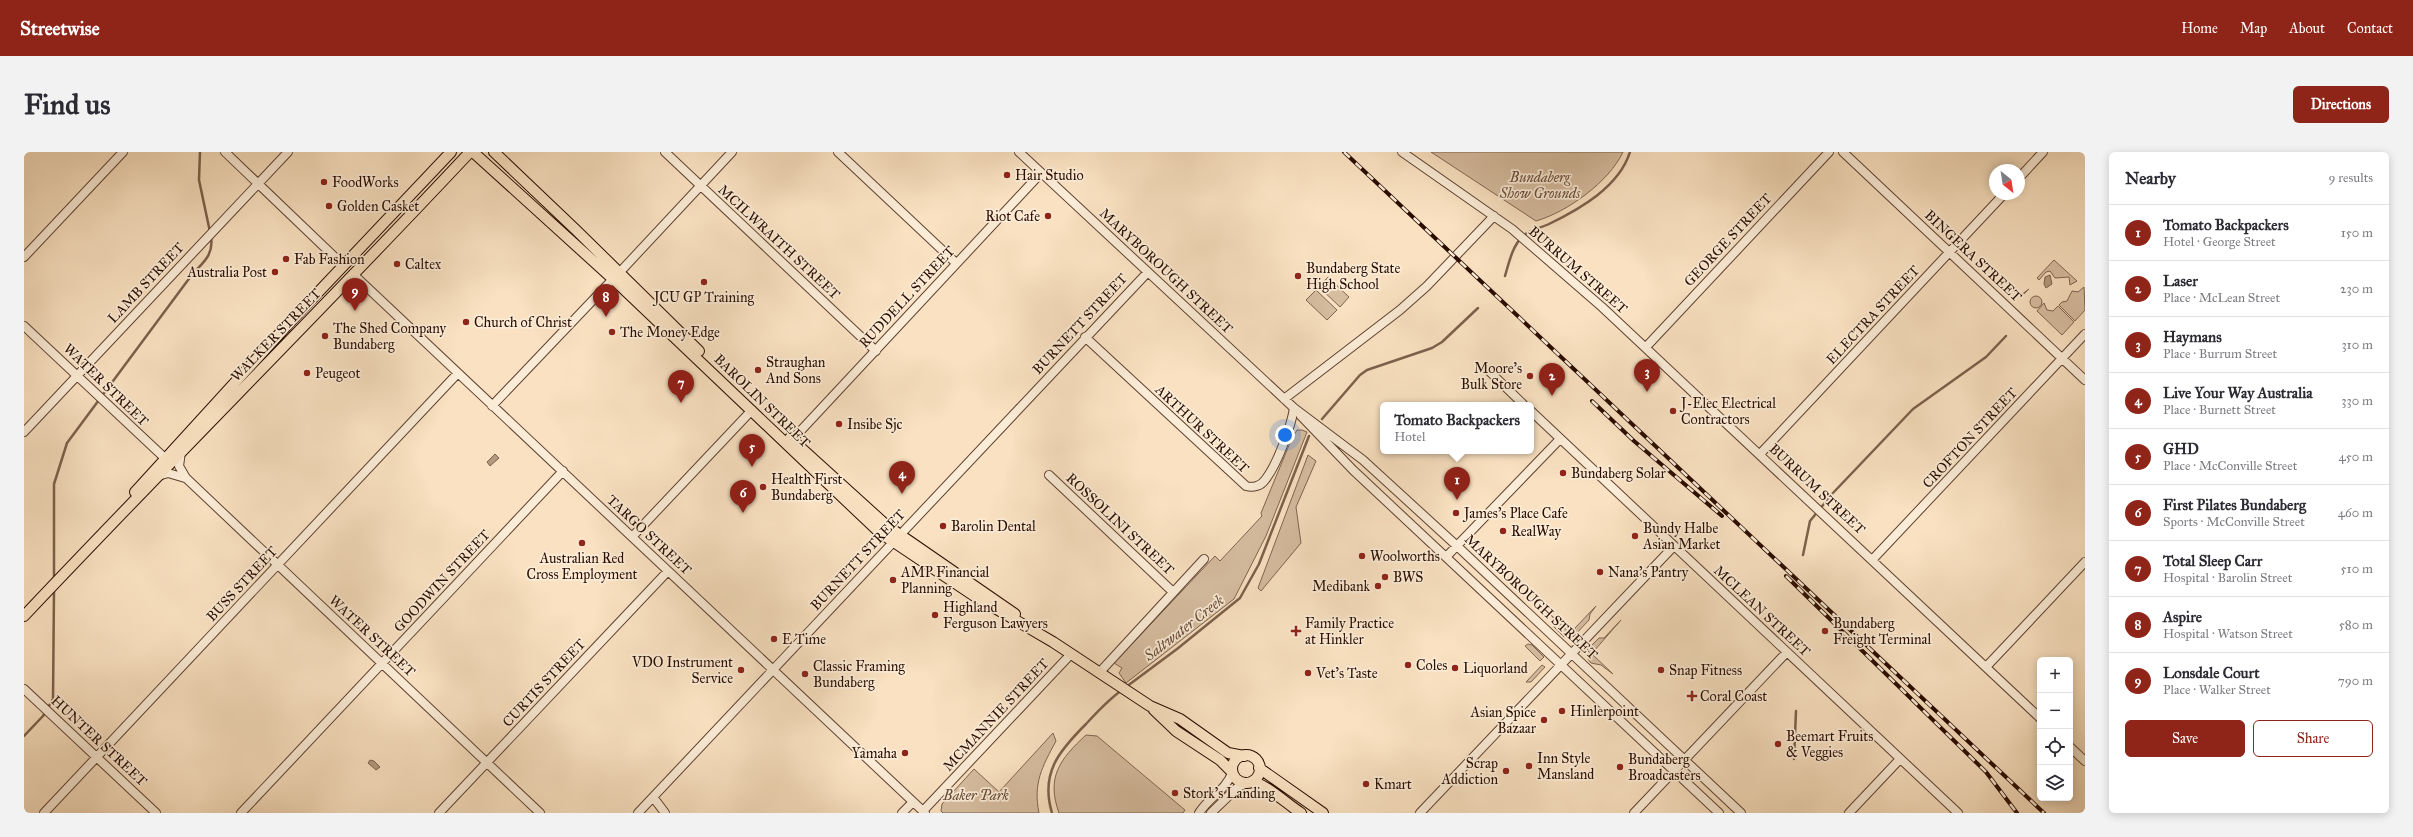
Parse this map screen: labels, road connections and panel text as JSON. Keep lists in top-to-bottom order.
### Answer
{
  "streets": {
    "main road": ["WALKER STREET", "BAROLIN STREET"],
    "street": [
      "GEORGE STREET",
      "MCILWRAITH STREET",
      "BINGERA STREET",
      "BURRUM STREET",
      "MARYBOROUGH STREET",
      "LAMB STREET",
      "RUDDELL STREET",
      "ELECTRA STREET",
      "BURNETT STREET",
      "WATER STREET",
      "ARTHUR STREET",
      "CROFTON STREET",
      "ROSSOLINI STREET",
      "TARGO STREET",
      "GOODWIN STREET",
      "BUSS STREET",
      "MCLEAN STREET",
      "CURTIS STREET",
      "MCMANNIE STREET",
      "HUNTER STREET"
    ]
  },
  "crossings": [
    ["GEORGE STREET", "BURRUM STREET"],
    ["MCILWRAITH STREET", "RUDDELL STREET"],
    ["BINGERA STREET", "ELECTRA STREET"],
    ["BINGERA STREET", "CROFTON STREET"],
    ["BURRUM STREET", "ELECTRA STREET"],
    ["BURRUM STREET", "CROFTON STREET"],
    ["MARYBOROUGH STREET", "RUDDELL STREET"],
    ["MARYBOROUGH STREET", "BURNETT STREET"],
    ["MARYBOROUGH STREET", "ARTHUR STREET"],
    ["LAMB STREET", "WATER STREET"],
    ["RUDDELL STREET", "BAROLIN STREET"],
    ["BURNETT STREET", "BAROLIN STREET"],
    ["BURNETT STREET", "ARTHUR STREET"],
    ["BURNETT STREET", "TARGO STREET"],
    ["WALKER STREET", "WATER STREET"],
    ["WALKER STREET", "TARGO STREET"],
    ["WATER STREET", "GOODWIN STREET"],
    ["WATER STREET", "BUSS STREET"],
    ["WATER STREET", "CURTIS STREET"],
    ["BAROLIN STREET", "MCMANNIE STREET"],
    ["TARGO STREET", "GOODWIN STREET"],
    ["TARGO STREET", "BUSS STREET"],
    ["TARGO STREET", "CURTIS STREET"],
    ["TARGO STREET", "MCMANNIE STREET"],
    ["BUSS STREET", "HUNTER STREET"]
  ],
  "water": ["Saltwater Creek"],
  "parks": ["Bundaberg Show Grounds", "Baker Park"],
  "places": {
    "other": [
      "Hair Studio",
      "FoodWorks",
      "Golden Casket",
      "Riot Cafe",
      "Fab Fashion",
      "Caltex",
      "Australia Post",
      "Bundaberg State High School",
      "JCU GP Training",
      "Church of Christ",
      "The Money Edge",
      "The Shed Company Bundaberg",
      "Straughan And Sons",
      "Peugeot",
      "Moore's Bulk Store",
      "J-Elec Electrical Contractors",
      "Insibe Sjc",
      "Bundaberg Solar",
      "Health First Bundaberg",
      "James's Place Cafe",
      "Barolin Dental",
      "RealWay",
      "Bundy Halbe Asian Market",
      "Australian Red Cross Employment",
      "Woolworths",
      "Nana's Pantry",
      "BWS",
      "AMP Financial Planning",
      "Medibank",
      "Highland Ferguson Lawyers",
      "Bundaberg Freight Terminal",
      "E Time",
      "Coles",
      "Liquorland",
      "VDO Instrument Service",
      "Snap Fitness",
      "Vet's Taste",
      "Classic Framing Bundaberg",
      "Hinlerpoint",
      "Asian Spice Bazaar",
      "Beemart Fruits & Veggies",
      "Yamaha",
      "Inn Style Mansland",
      "Bundaberg Broadcasters",
      "Scrap Addiction",
      "Kmart",
      "Stork's Landing"
    ],
    "health": ["Family Practice at Hinkler", "Coral Coast"]
  },
  "north": "bottom right",
  "page": {
    "header": "Streetwise",
    "nav": [
      "Home",
      "Map",
      "About",
      "Contact"
    ],
    "buttons": [
      "Directions",
      ["Save", "Share"]
    ],
    "title": "Find us",
    "heading": ["Nearby", "9 results"],
    "list": [
      {
        "mark": "1",
        "name": "Tomato Backpackers",
        "note": "Hotel · George Street",
        "value": "150 m"
      },
      {
        "mark": "2",
        "name": "Laser",
        "note": "Place · McLean Street",
        "value": "230 m"
      },
      {
        "mark": "3",
        "name": "Haymans",
        "note": "Place · Burrum Street",
        "value": "310 m"
      },
      {
        "mark": "4",
        "name": "Live Your Way Australia",
        "note": "Place · Burnett Street",
        "value": "330 m"
      },
      {
        "mark": "5",
        "name": "GHD",
        "note": "Place · McConville Street",
        "value": "450 m"
      },
      {
        "mark": "6",
        "name": "First Pilates Bundaberg",
        "note": "Sports · McConville Street",
        "value": "460 m"
      },
      {
        "mark": "7",
        "name": "Total Sleep Carr",
        "note": "Hospital · Barolin Street",
        "value": "510 m"
      },
      {
        "mark": "8",
        "name": "Aspire",
        "note": "Hospital · Watson Street",
        "value": "580 m"
      },
      {
        "mark": "9",
        "name": "Lonsdale Court",
        "note": "Place · Walker Street",
        "value": "790 m"
      }
    ],
    "pins": [
      "9",
      "8",
      "3",
      "2",
      "7",
      "5",
      "4",
      "1",
      "6"
    ],
    "popup": ["Tomato Backpackers", "Hotel"],
    "map_buttons": ["+", "−"]
  }
}
